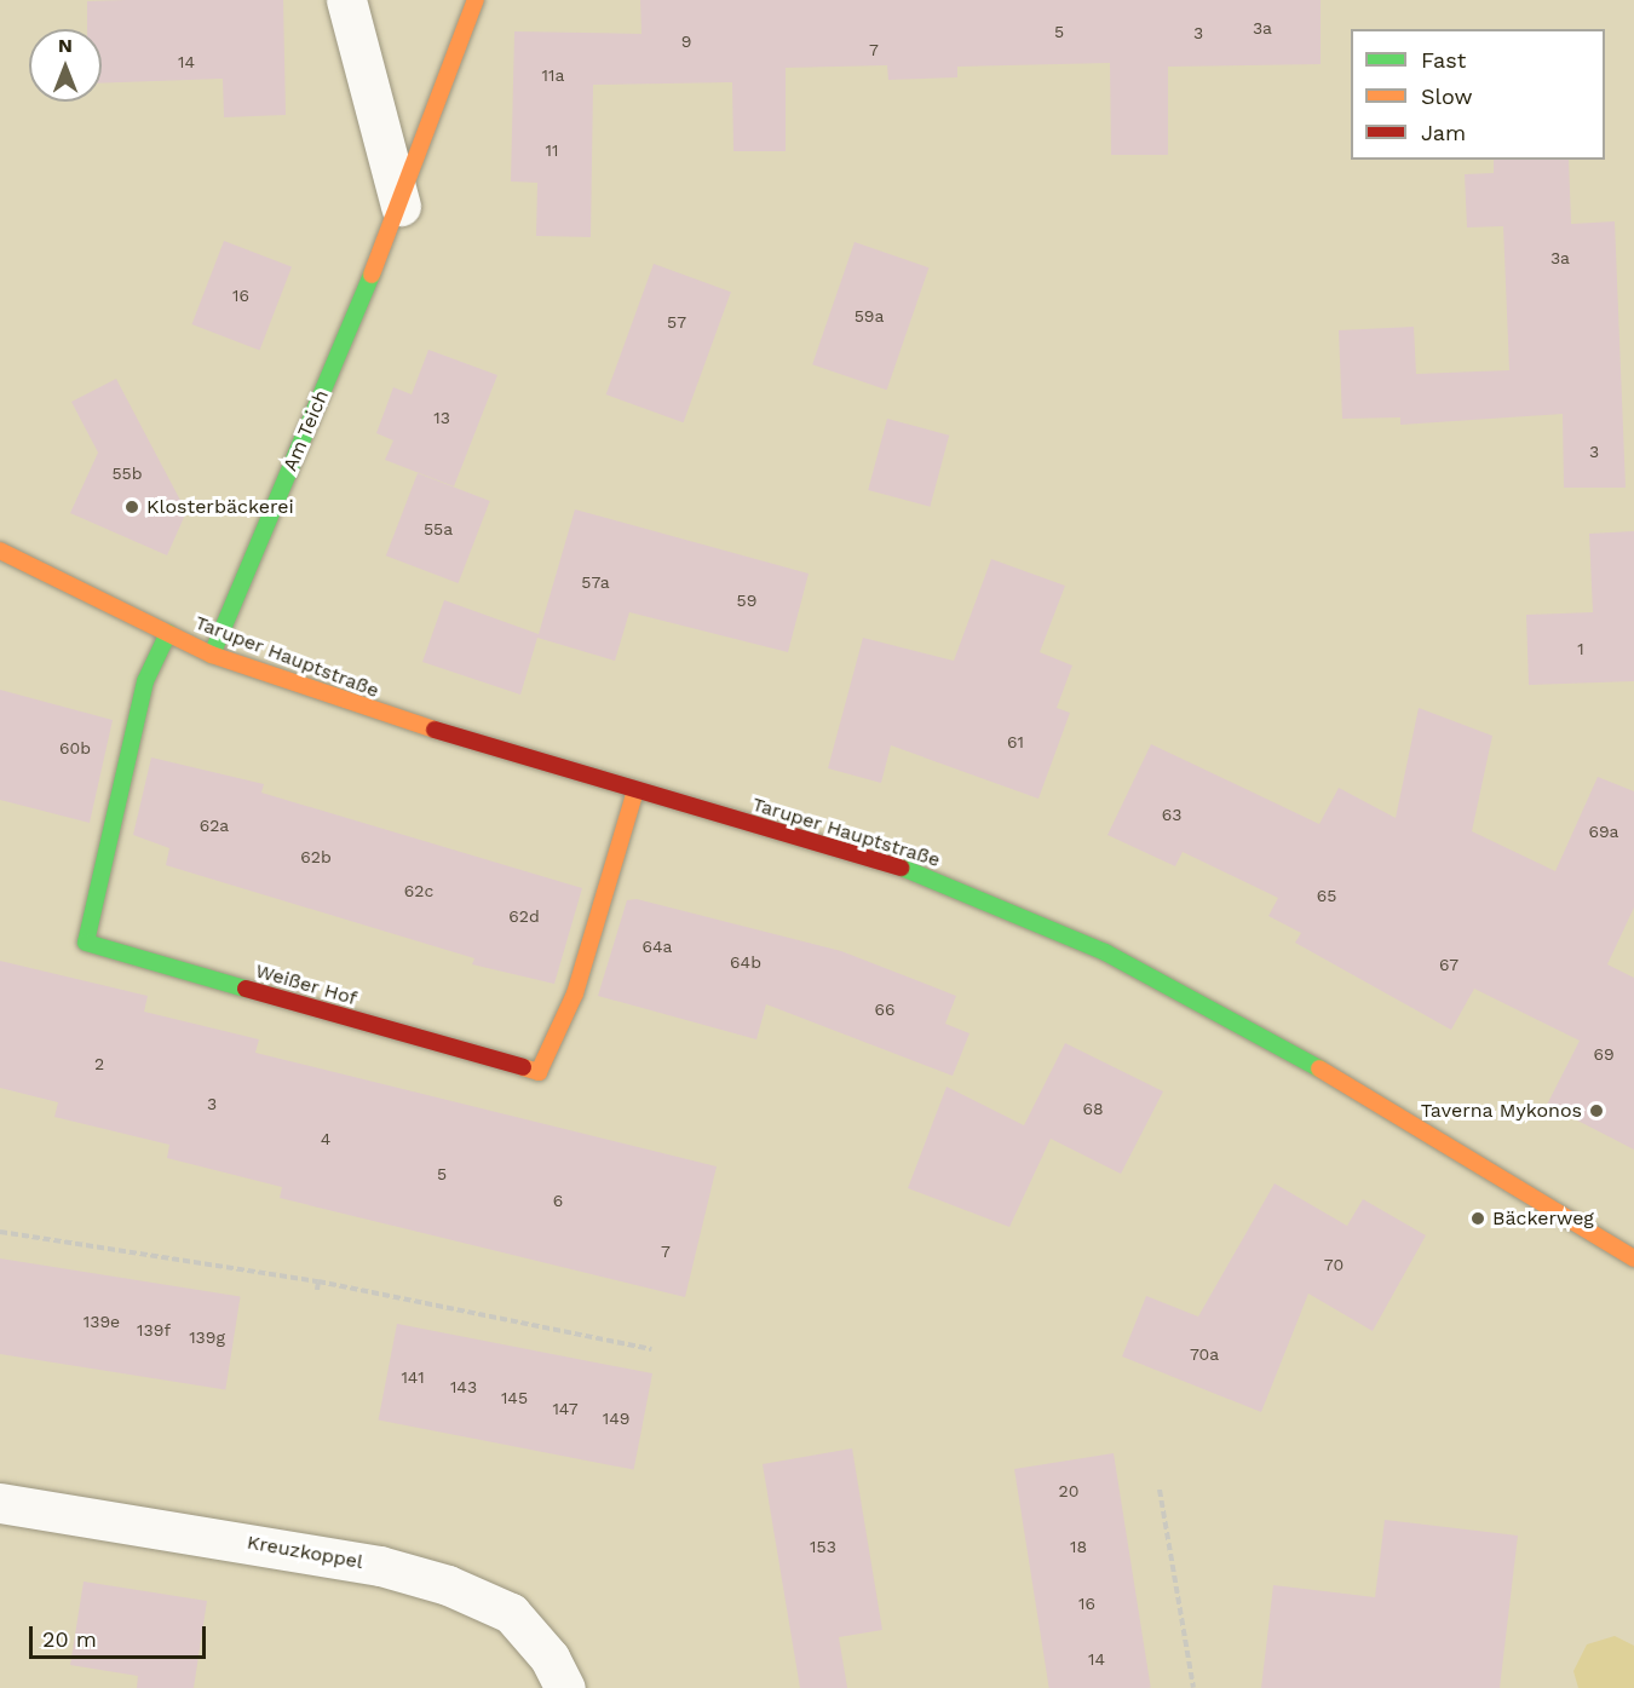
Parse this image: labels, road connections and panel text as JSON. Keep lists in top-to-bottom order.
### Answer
{
  "streets": {
    "street": [
      "Am Teich",
      "Taruper Hauptstraße",
      "Weißer Hof",
      "Kreuzkoppel"
    ]
  },
  "crossings": [
    ["Am Teich", "Taruper Hauptstraße"],
    ["Taruper Hauptstraße", "Weißer Hof"]
  ],
  "places": ["Klosterbäckerei", "Taverna Mykonos", "Bäckerweg"],
  "house_numbers": [
    "3a",
    "5",
    "3",
    "9",
    "7",
    "14",
    "11a",
    "11",
    "3a",
    "16",
    "59a",
    "57",
    "13",
    "3",
    "55b",
    "55a",
    "57a",
    "59",
    "1",
    "61",
    "60b",
    "63",
    "62a",
    "69a",
    "62b",
    "62c",
    "65",
    "62d",
    "64a",
    "64b",
    "67",
    "66",
    "69",
    "2",
    "3",
    "68",
    "4",
    "5",
    "6",
    "7",
    "70",
    "139e",
    "139f",
    "139g",
    "70a",
    "141",
    "143",
    "145",
    "147",
    "149",
    "20",
    "153",
    "18",
    "16",
    "14"
  ],
  "legend": ["Fast", "Slow", "Jam"],
  "scale_bar": "20 m",
  "north": "top"
}
